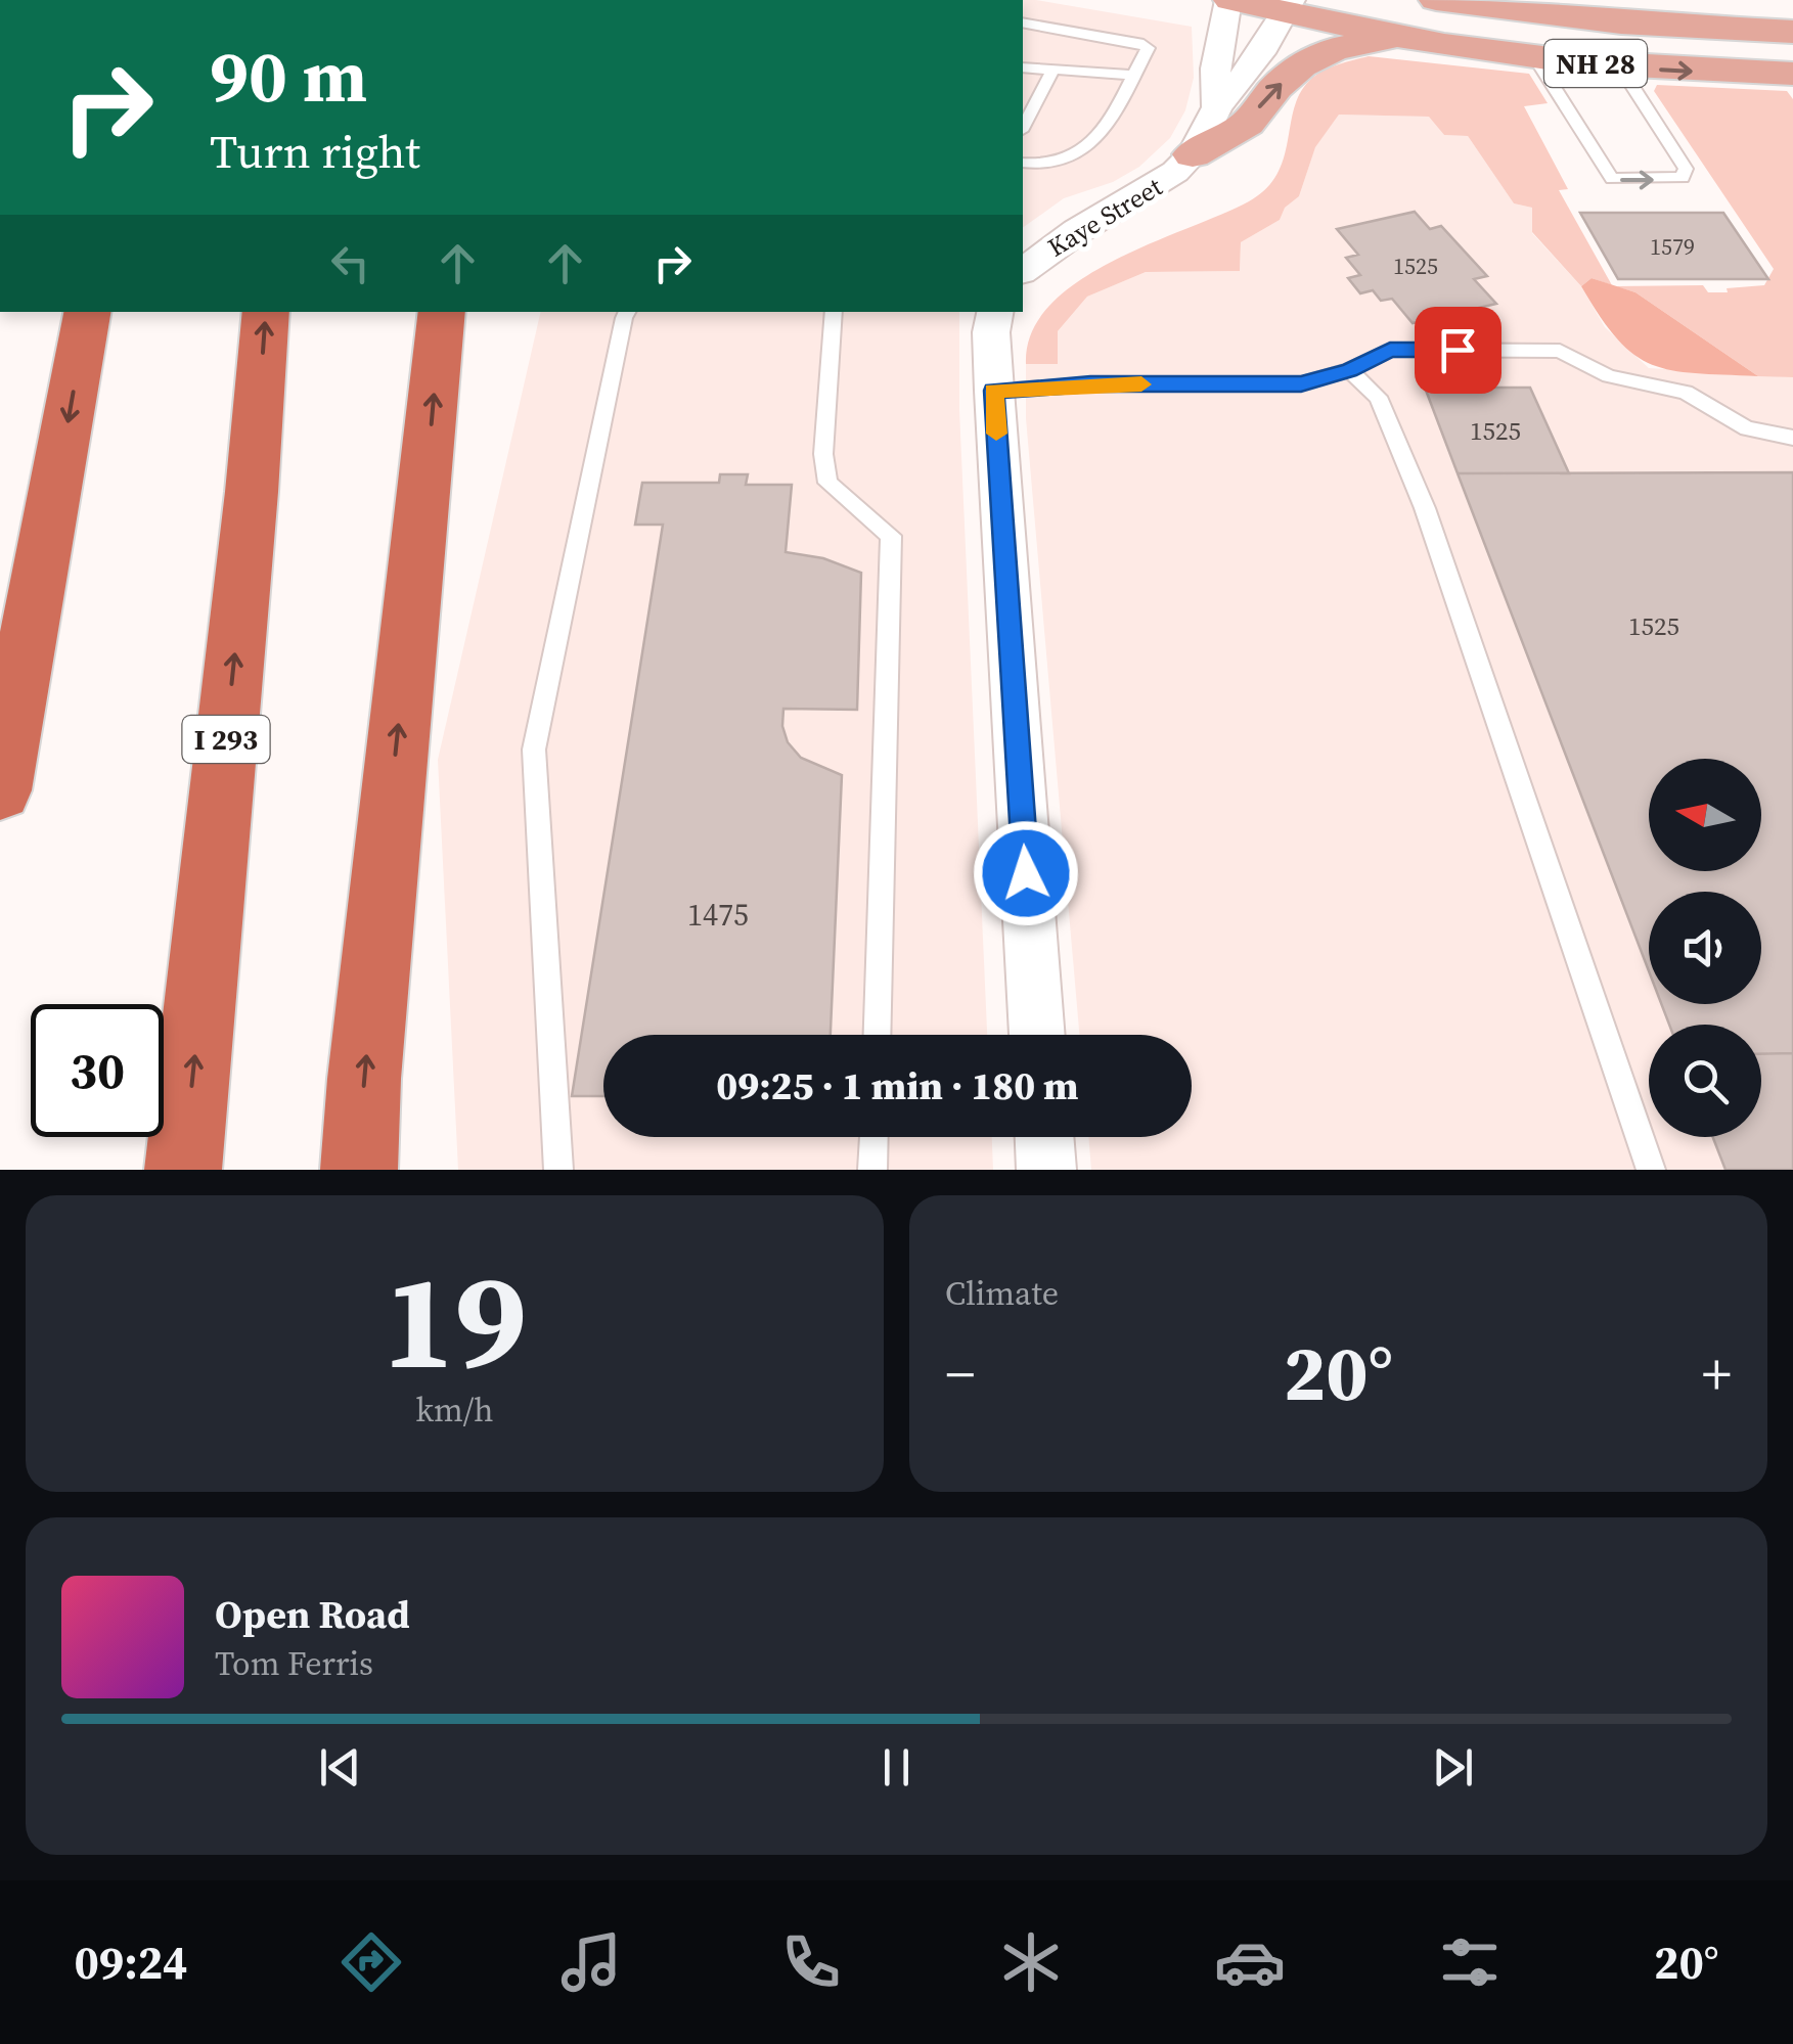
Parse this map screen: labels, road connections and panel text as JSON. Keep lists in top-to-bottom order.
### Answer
{
  "streets": {
    "highway": ["I 293"],
    "main road": ["NH 28"],
    "street": ["Kaye Street"]
  },
  "crossings": [
    ["NH 28", "Kaye Street"]
  ],
  "house_numbers": [
    "1579",
    "1525",
    "1525",
    "1525",
    "1475"
  ],
  "north": "left",
  "page": {
    "turn": ["90 m", "Turn right"],
    "limit": "30",
    "trip": "09:25 · 1 min · 180 m",
    "tile": [
      ["19", "km/h"],
      "Climate"
    ],
    "heat": ["−", "20°", "+"],
    "song": ["Open Road", "Tom Ferris"],
    "tabs": ["09:24", "20°"]
  }
}
